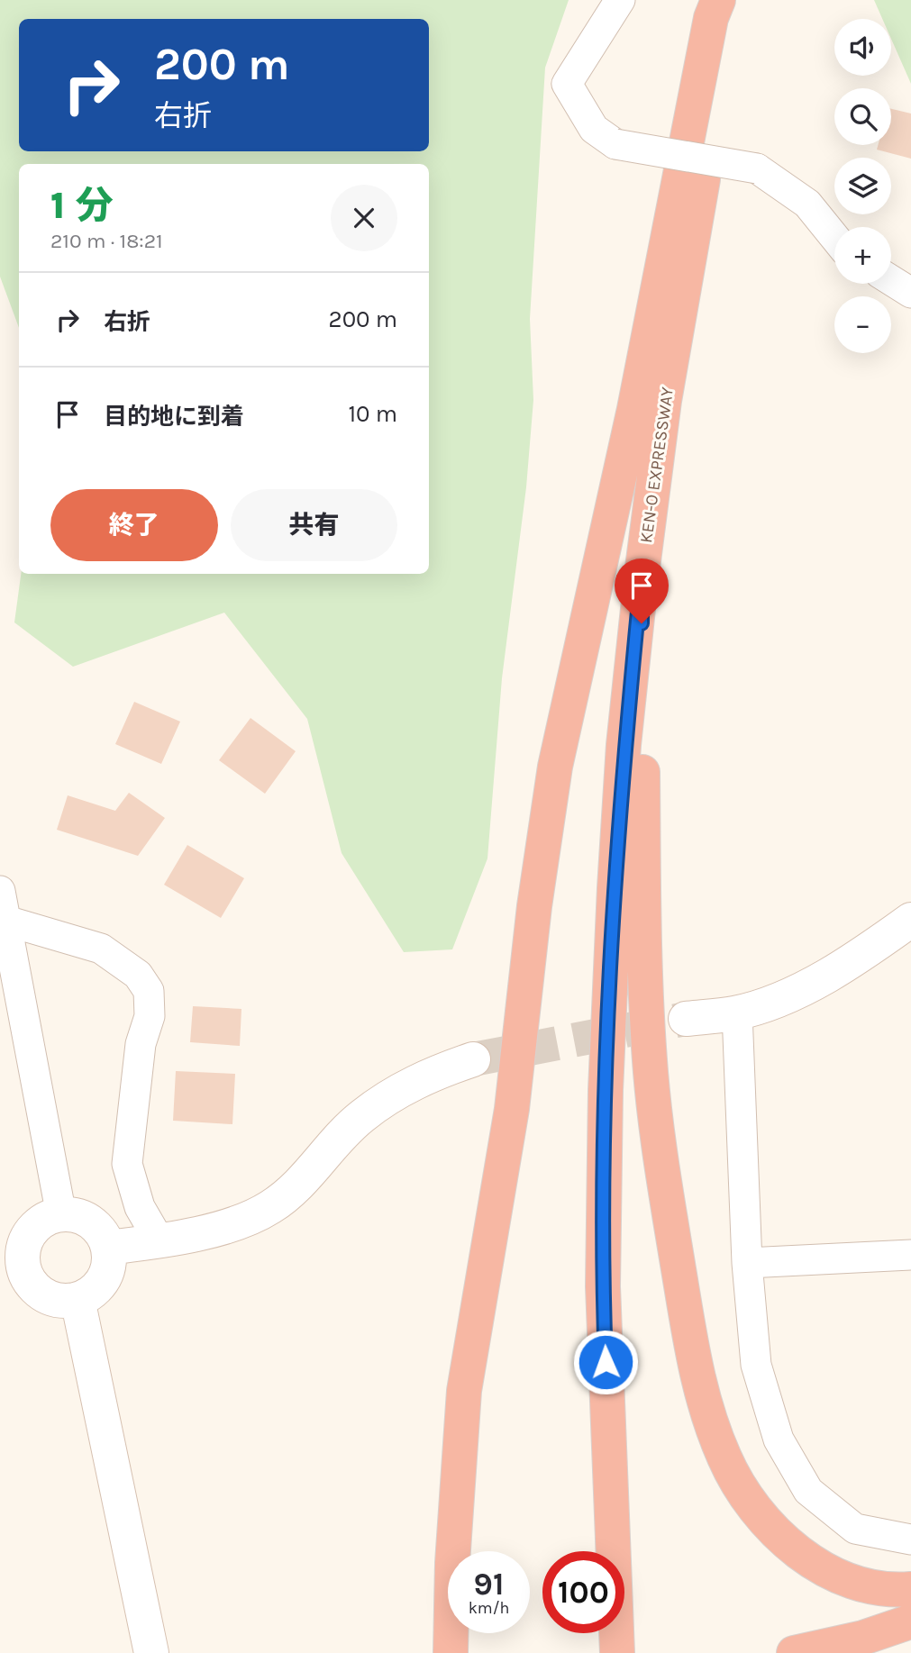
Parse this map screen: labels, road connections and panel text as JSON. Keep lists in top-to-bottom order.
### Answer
{
  "streets": {
    "highway": ["KEN-O EXPRESSWAY"]
  },
  "page": {
    "map_buttons": ["+", "−"],
    "turn": ["200 m", "右折"],
    "heading": ["1 分", "210 m · 18:21"],
    "list": [
      {
        "name": "右折",
        "value": "200 m"
      },
      {
        "name": "目的地に到着",
        "value": "10 m"
      }
    ],
    "buttons": ["終了", "共有"],
    "speed": "91 km/h",
    "limit": "100"
  }
}
